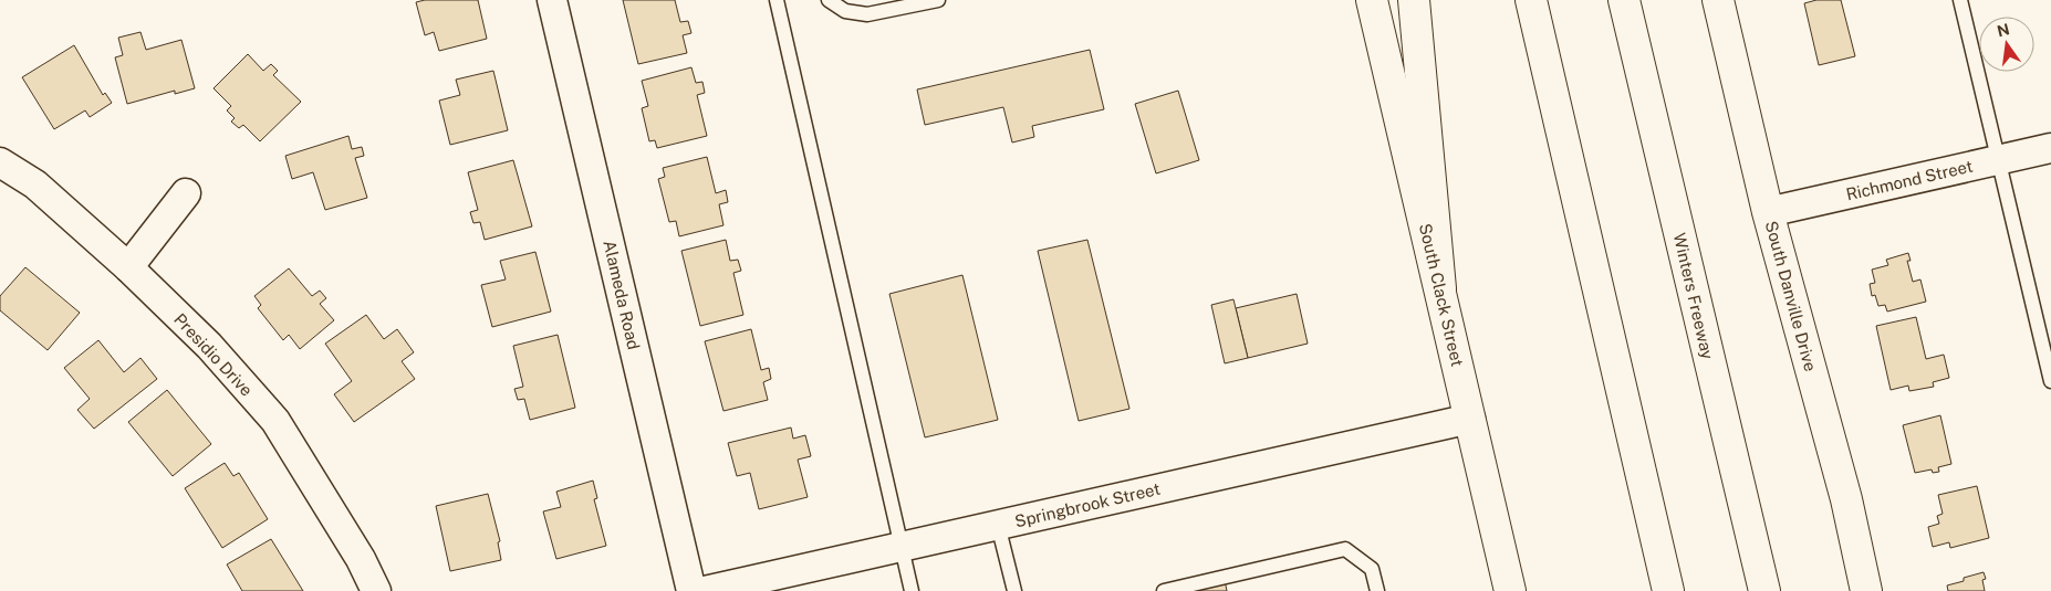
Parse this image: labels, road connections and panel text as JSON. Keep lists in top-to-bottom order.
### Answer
{
  "streets": {
    "main road": ["South Clack Street", "Winters Freeway", "South Danville Drive"],
    "street": [
      "Richmond Street",
      "Alameda Road",
      "Presidio Drive",
      "Springbrook Street"
    ]
  },
  "crossings": [
    ["Richmond Street", "South Danville Drive"],
    ["South Clack Street", "Springbrook Street"]
  ],
  "north": "top"
}
